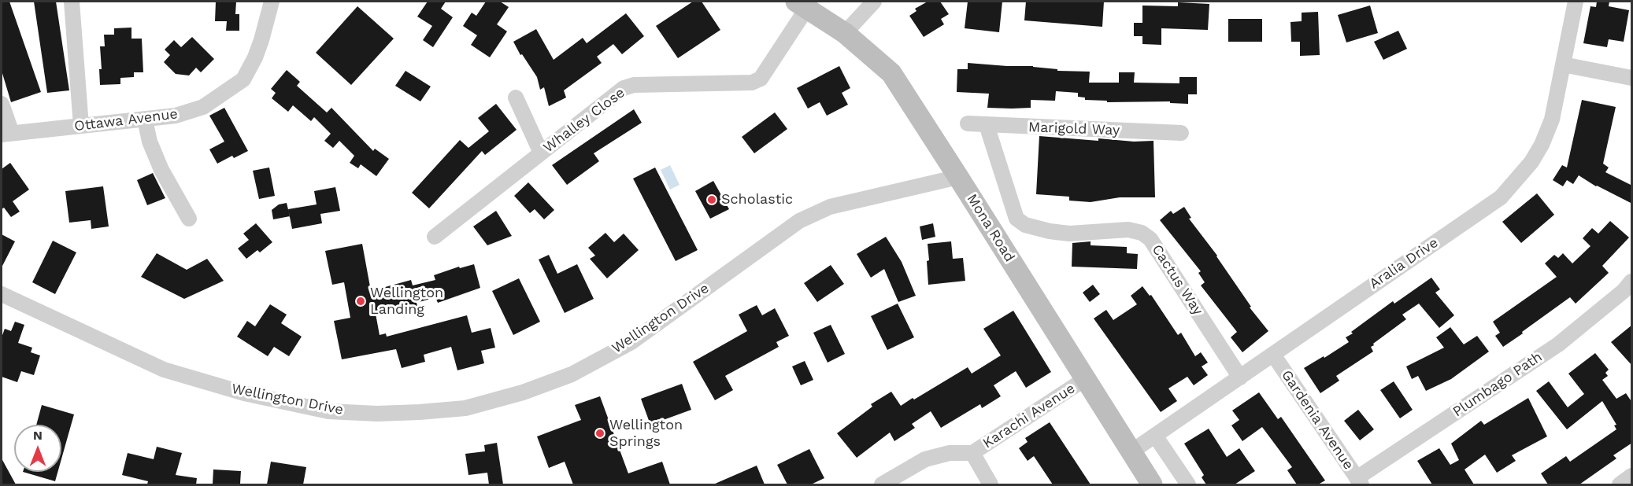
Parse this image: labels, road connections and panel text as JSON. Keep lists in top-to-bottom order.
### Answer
{
  "streets": {
    "street": [
      "Ottawa Avenue",
      "Whalley Close",
      "Marigold Way",
      "Mona Road",
      "Aralia Drive",
      "Cactus Way",
      "Wellington Drive",
      "Plumbago Path",
      "Karachi Avenue",
      "Gardenia Avenue"
    ]
  },
  "crossings": [
    ["Whalley Close", "Mona Road"],
    ["Marigold Way", "Cactus Way"],
    ["Mona Road", "Aralia Drive"],
    ["Mona Road", "Wellington Drive"],
    ["Mona Road", "Karachi Avenue"],
    ["Aralia Drive", "Cactus Way"],
    ["Aralia Drive", "Gardenia Avenue"],
    ["Plumbago Path", "Gardenia Avenue"]
  ],
  "places": ["Scholastic", "Wellington Landing", "Wellington Springs"],
  "north": "top"
}
